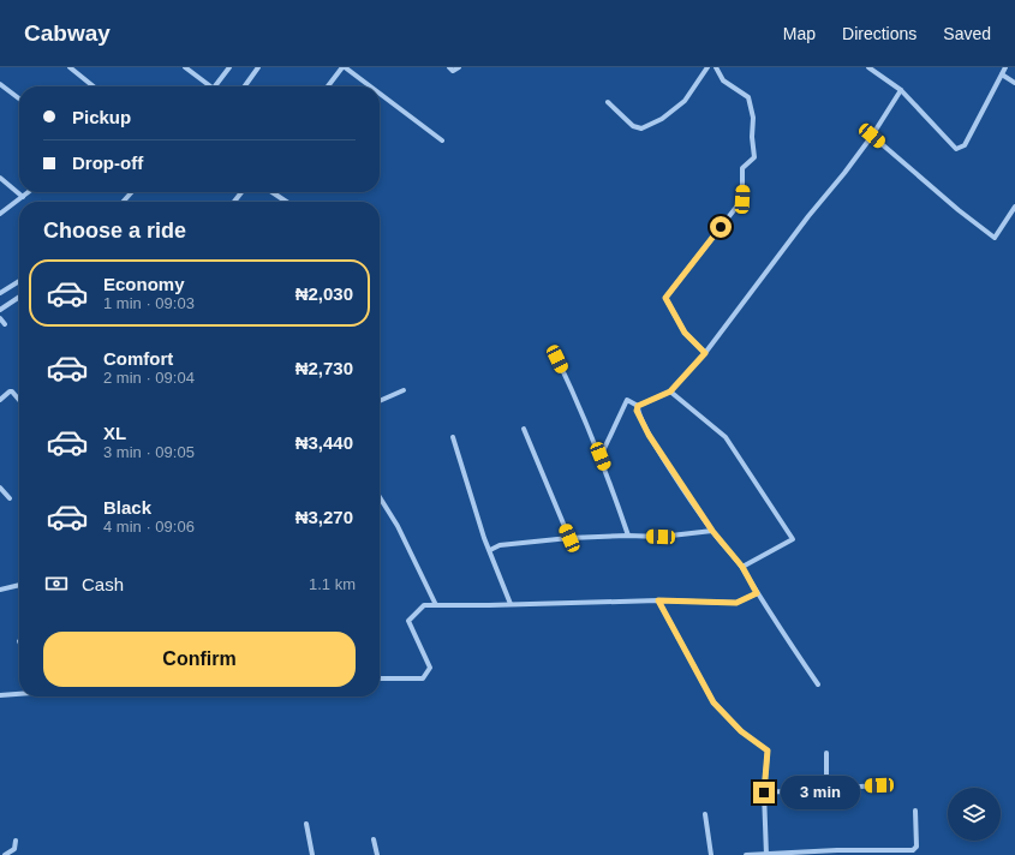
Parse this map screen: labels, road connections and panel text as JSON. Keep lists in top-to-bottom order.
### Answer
{
  "page": {
    "header": "Cabway",
    "nav": ["Map", "Directions", "Saved"],
    "banner": ["Pickup", "Drop-off"],
    "heading": "Choose a ride",
    "list": [
      {
        "name": "Economy",
        "note": "1 min · 09:03",
        "value": "₦2,030"
      },
      {
        "name": "Comfort",
        "note": "2 min · 09:04",
        "value": "₦2,730"
      },
      {
        "name": "XL",
        "note": "3 min · 09:05",
        "value": "₦3,440"
      },
      {
        "name": "Black",
        "note": "4 min · 09:06",
        "value": "₦3,270"
      }
    ],
    "pay": ["Cash", "1.1 km"],
    "buttons": "Confirm",
    "bubble": "3 min"
  }
}
